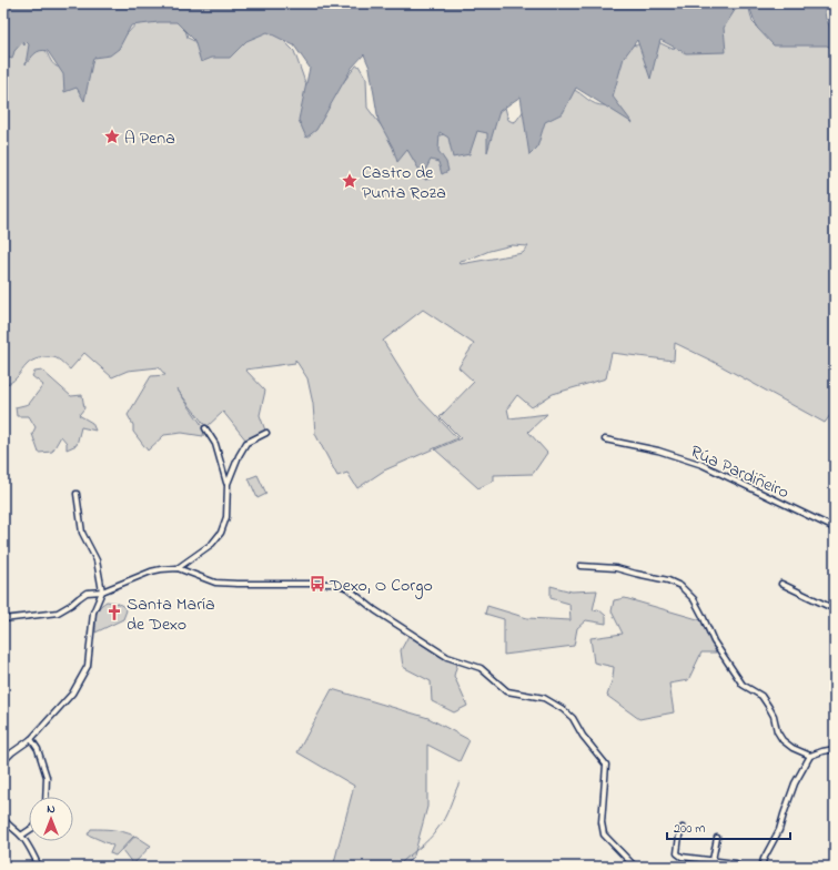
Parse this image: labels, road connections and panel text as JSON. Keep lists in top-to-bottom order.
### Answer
{
  "streets": {
    "street": ["Rúa Pardiñeiro"]
  },
  "places": {
    "place": ["A Pena", "Castro de Punta Roza"],
    "bus stop": ["Dexo, O Corgo"],
    "church": ["Santa María de Dexo"]
  },
  "scale_bar": "200 m",
  "north": "top"
}
